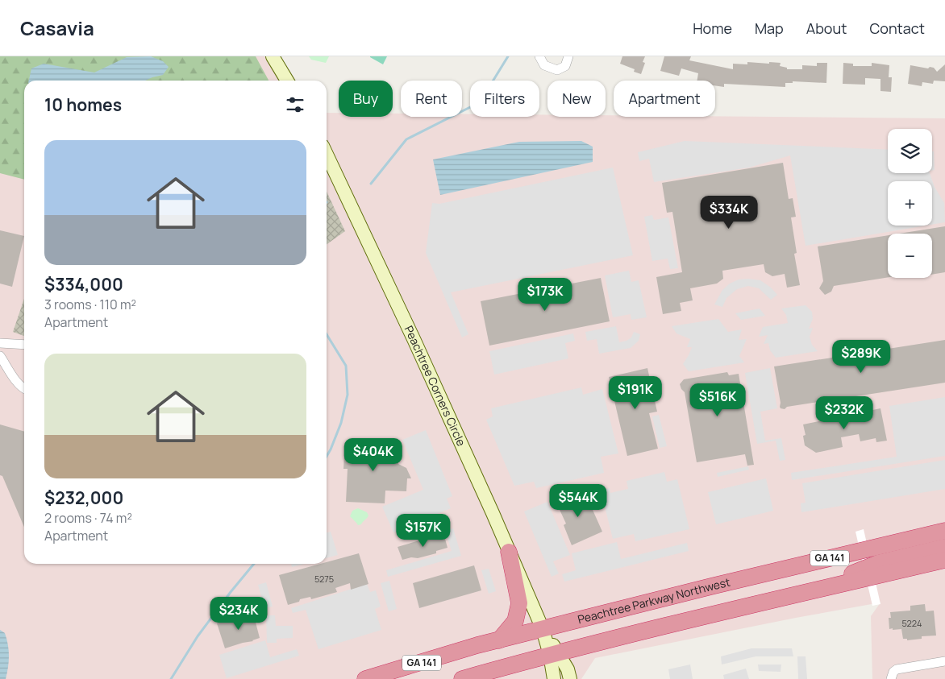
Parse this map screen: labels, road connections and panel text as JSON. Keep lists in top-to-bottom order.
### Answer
{
  "streets": {
    "highway": ["GA 141", "Peachtree Parkway Northwest"],
    "street": ["Peachtree Corners Circle"]
  },
  "crossings": [
    ["Peachtree Corners Circle", "GA 141"],
    ["Peachtree Corners Circle", "Peachtree Parkway Northwest"]
  ],
  "house_numbers": ["5275", "5224"],
  "page": {
    "header": "Casavia",
    "nav": [
      "Home",
      "Map",
      "About",
      "Contact"
    ],
    "chip": [
      "Buy",
      "Rent",
      "Filters",
      "New",
      "Apartment"
    ],
    "heading": "10 homes",
    "map_buttons": ["+", "−"],
    "list": [
      {
        "name": "$334,000",
        "note": "3 rooms · 110 m² · Apartment"
      },
      {
        "name": "$232,000",
        "note": "2 rooms · 74 m² · Apartment"
      }
    ],
    "price": [
      "$334K",
      "$173K",
      "$289K",
      "$191K",
      "$516K",
      "$232K",
      "$404K",
      "$544K",
      "$157K",
      "$234K"
    ]
  }
}
